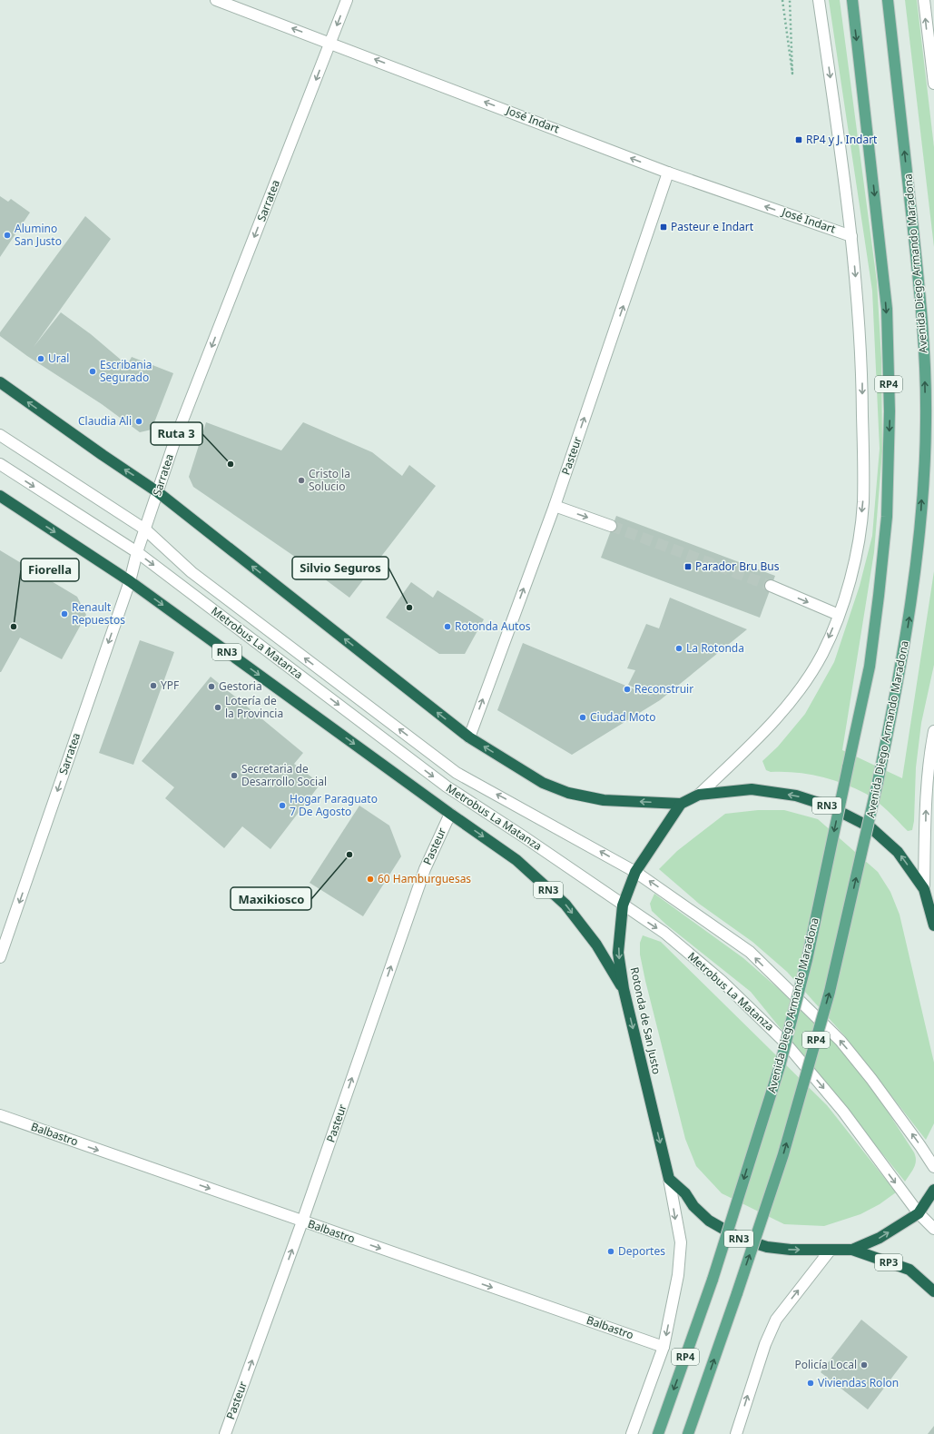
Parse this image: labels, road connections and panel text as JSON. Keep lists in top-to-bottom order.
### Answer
{
  "streets": {
    "highway": ["RN3", "Rotonda de San Justo", "RP3"],
    "main road": ["Avenida Diego Armando Maradona", "RP4"],
    "street": [
      "José Indart",
      "Sarratea",
      "Pasteur",
      "Metrobus La Matanza",
      "Balbastro"
    ]
  },
  "crossings": [
    ["José Indart", "Sarratea"],
    ["José Indart", "Pasteur"],
    ["Sarratea", "Metrobus La Matanza"],
    ["Sarratea", "RN3"],
    ["Pasteur", "RN3"],
    ["Pasteur", "Balbastro"],
    ["Metrobus La Matanza", "RN3"],
    ["Metrobus La Matanza", "Rotonda de San Justo"],
    ["RN3", "Rotonda de San Justo"],
    ["RN3", "RP3"]
  ],
  "one_way": [
    "José Indart",
    "Sarratea",
    "Pasteur",
    "Balbastro"
  ],
  "places": {
    "transit": ["RP4 y J. Indart", "Pasteur e Indart", "Parador Bru Bus"],
    "other": [
      "Alumino San Justo",
      "Ural",
      "Escribania Segurado",
      "Claudia Ali",
      "Ruta 3",
      "Cristo la Solucio",
      "Silvio Seguros",
      "Renault Repuestos",
      "Fiorella",
      "Rotonda Autos",
      "La Rotonda",
      "YPF",
      "Gestoria",
      "Reconstruir",
      "Lotería de la Provincia",
      "Ciudad Moto",
      "Secretaria de Desarrollo Social",
      "Hogar Paraguato 7 De Agosto",
      "Maxikiosco",
      "60 Hamburguesas",
      "Deportes",
      "Policía Local",
      "Viviendas Rolon"
    ]
  }
}
